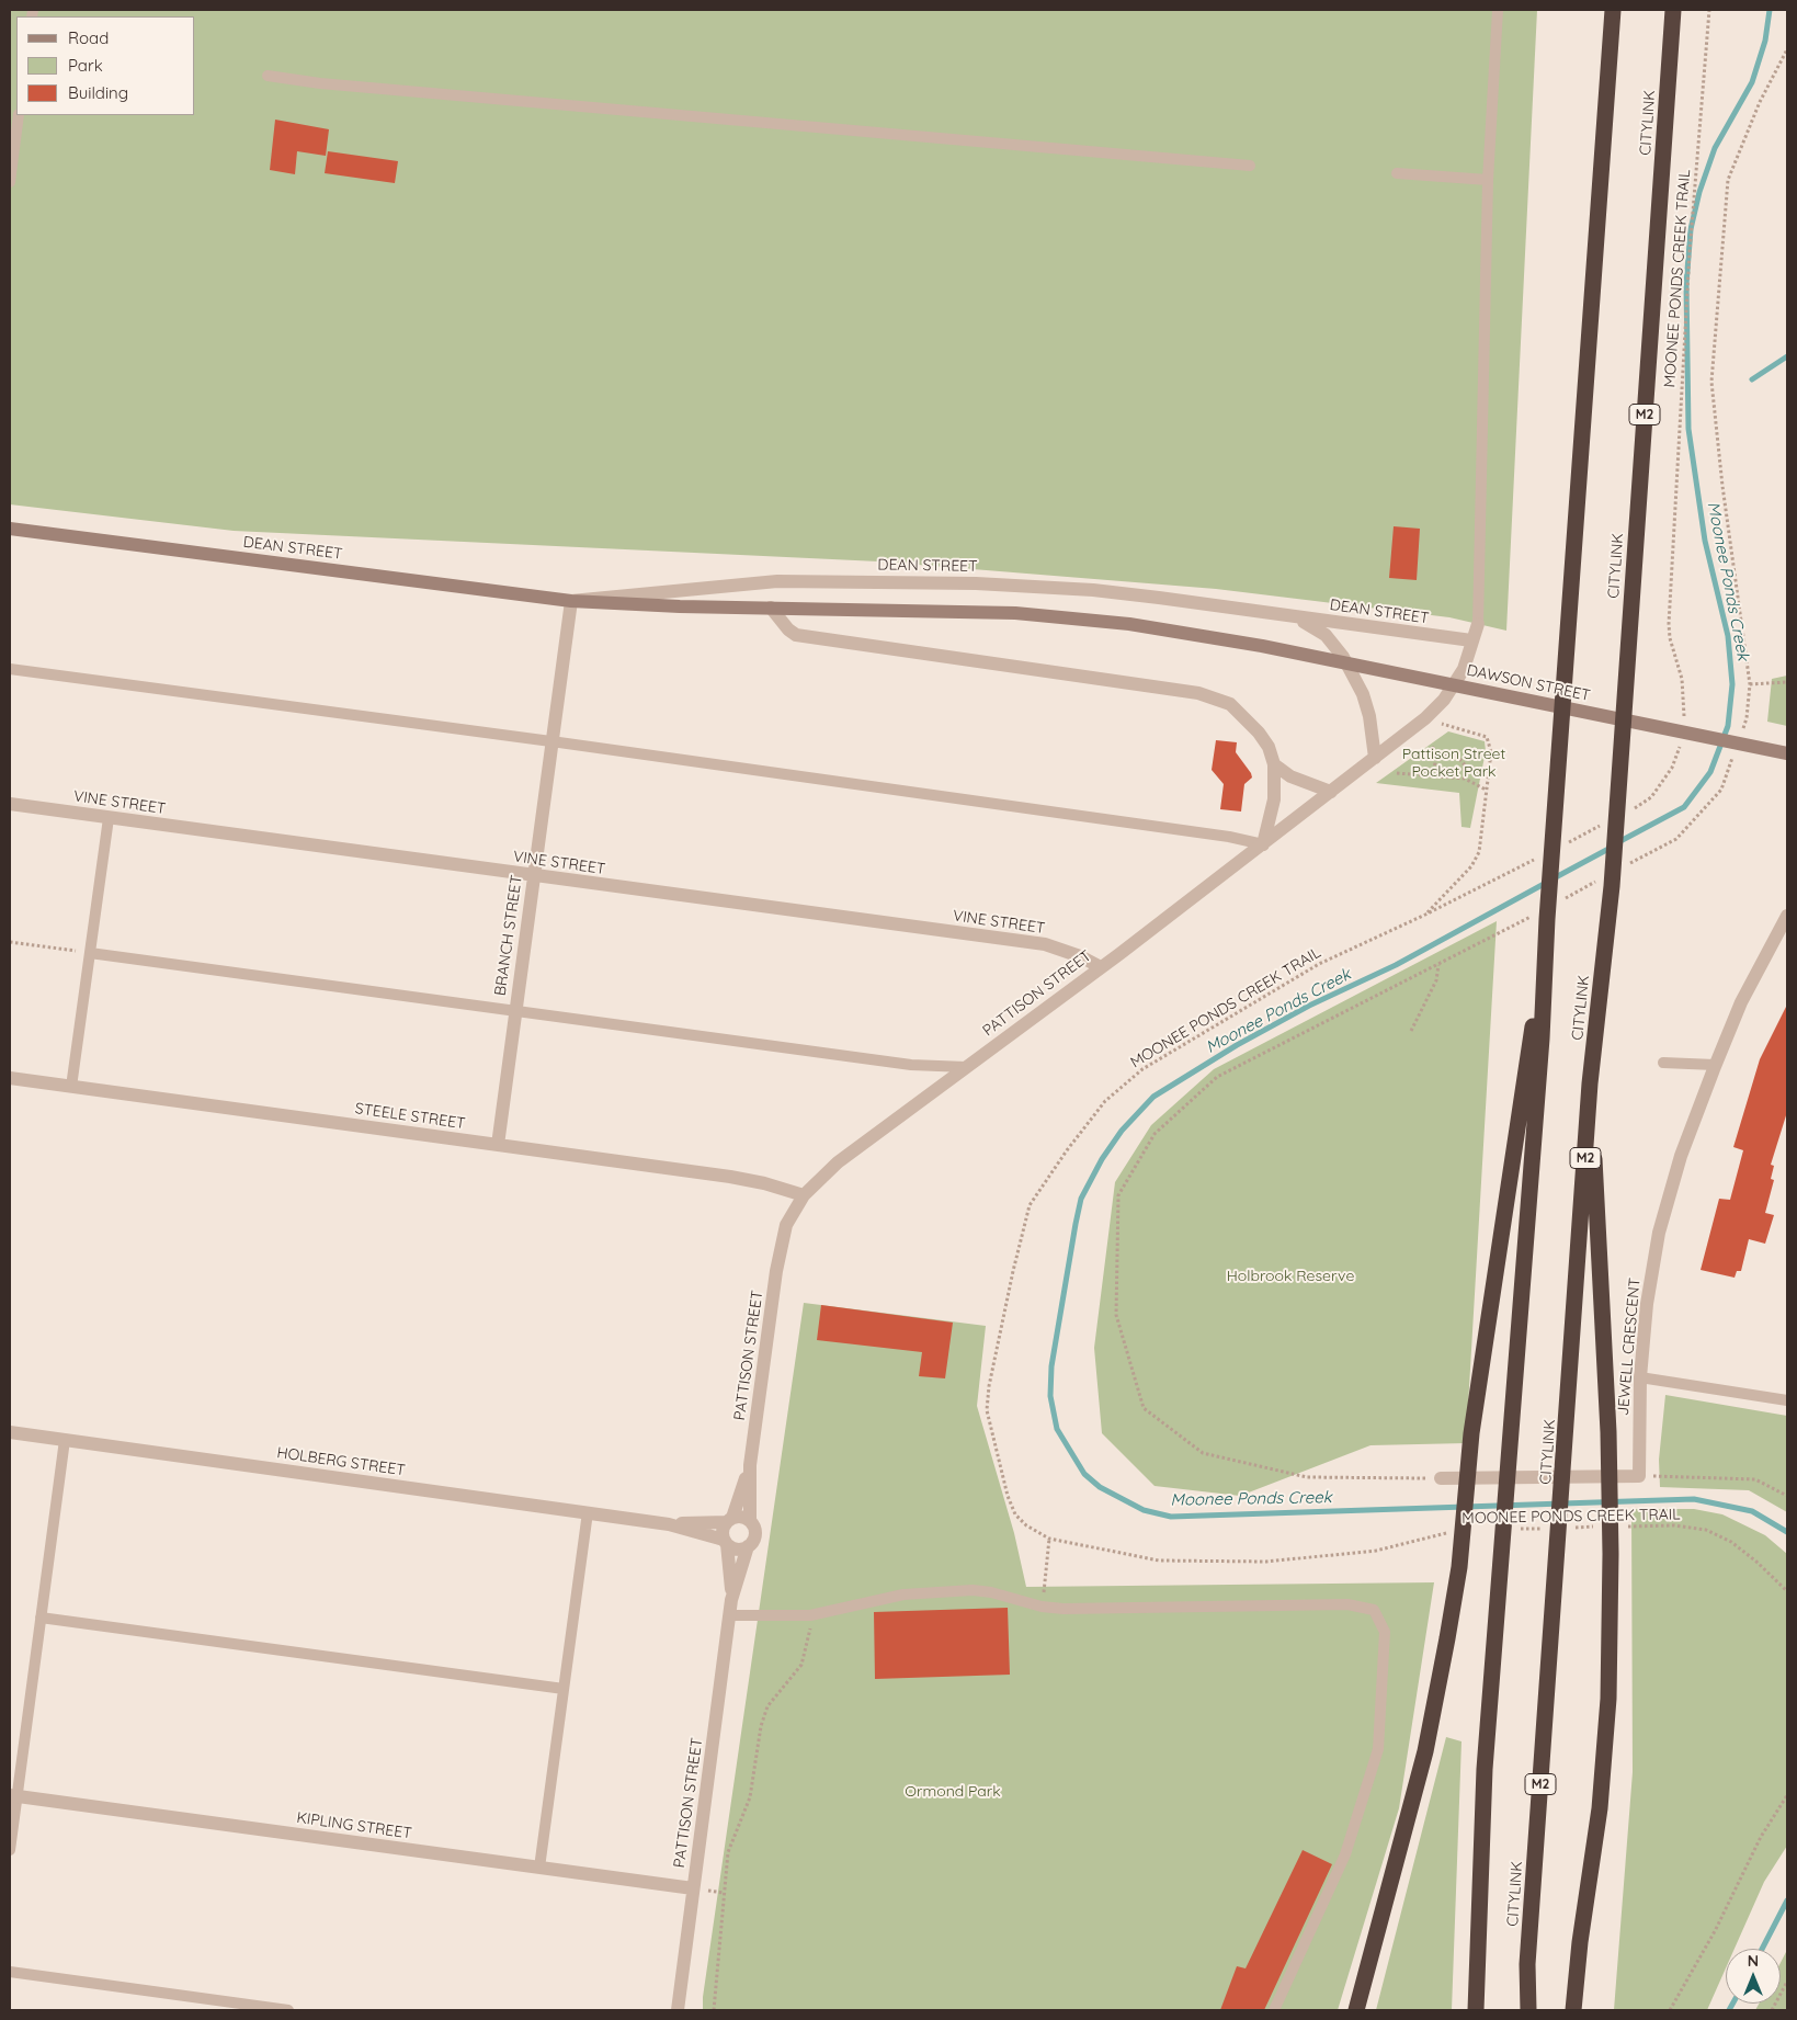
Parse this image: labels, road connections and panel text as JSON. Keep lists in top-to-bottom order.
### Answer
{
  "streets": {
    "highway": ["CITYLINK", "M2"],
    "street": [
      "DEAN STREET",
      "DAWSON STREET",
      "VINE STREET",
      "BRANCH STREET",
      "PATTISON STREET",
      "STEELE STREET",
      "JEWELL CRESCENT",
      "HOLBERG STREET",
      "KIPLING STREET"
    ],
    "path": ["MOONEE PONDS CREEK TRAIL"]
  },
  "crossings": [
    ["DEAN STREET", "DAWSON STREET"],
    ["DEAN STREET", "BRANCH STREET"],
    ["DEAN STREET", "PATTISON STREET"],
    ["VINE STREET", "BRANCH STREET"],
    ["VINE STREET", "PATTISON STREET"],
    ["BRANCH STREET", "STEELE STREET"],
    ["PATTISON STREET", "STEELE STREET"],
    ["PATTISON STREET", "HOLBERG STREET"],
    ["PATTISON STREET", "KIPLING STREET"]
  ],
  "water": ["Moonee Ponds Creek"],
  "parks": ["Pattison Street Pocket Park", "Holbrook Reserve", "Ormond Park"],
  "legend": ["Road", "Park", "Building"],
  "north": "top"
}
